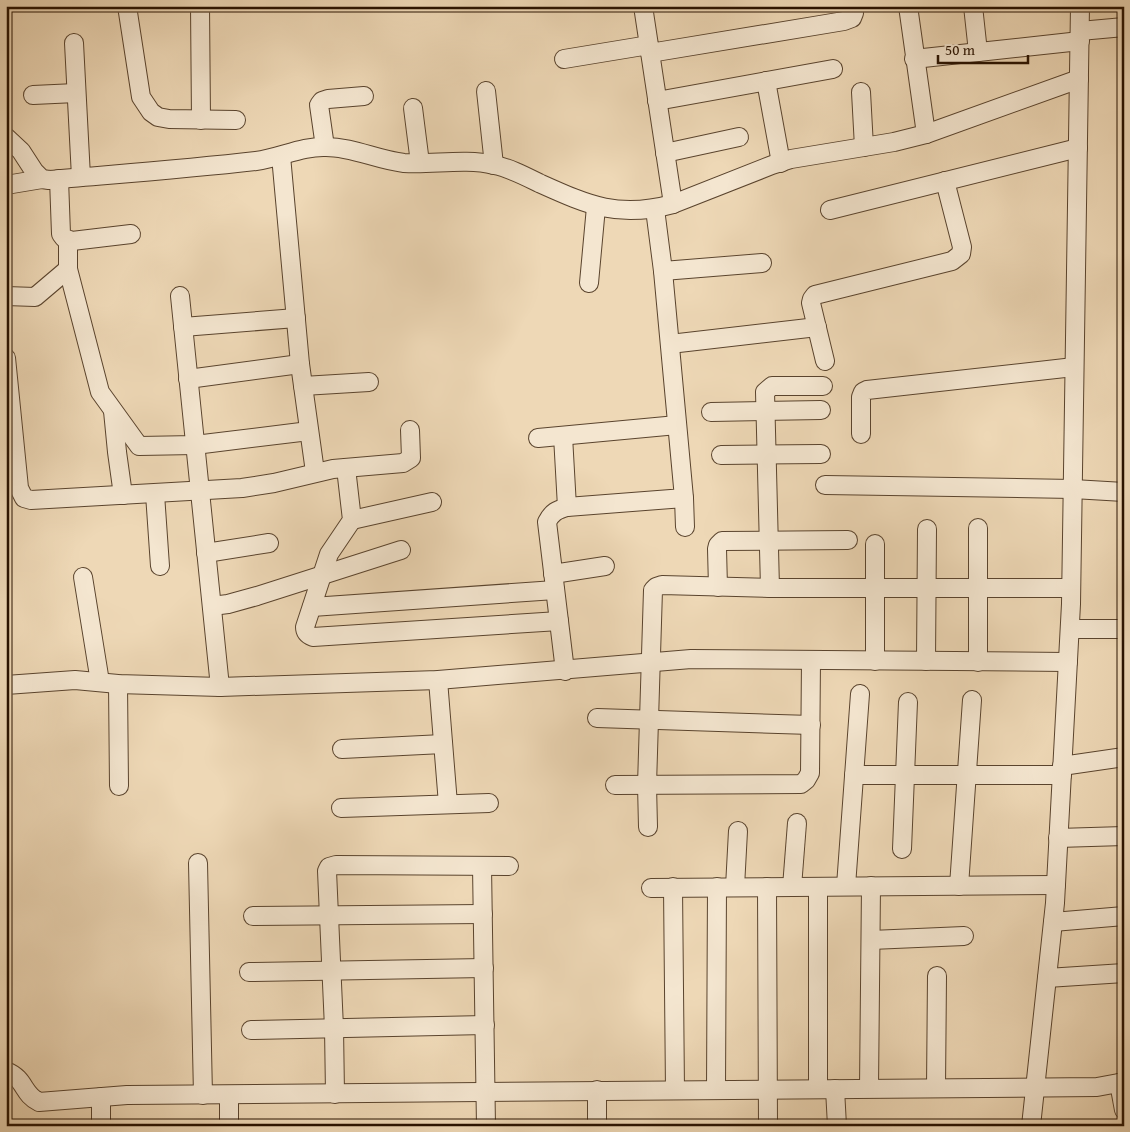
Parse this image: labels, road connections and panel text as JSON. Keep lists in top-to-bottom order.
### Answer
{
  "scale_bar": "50 m"
}
